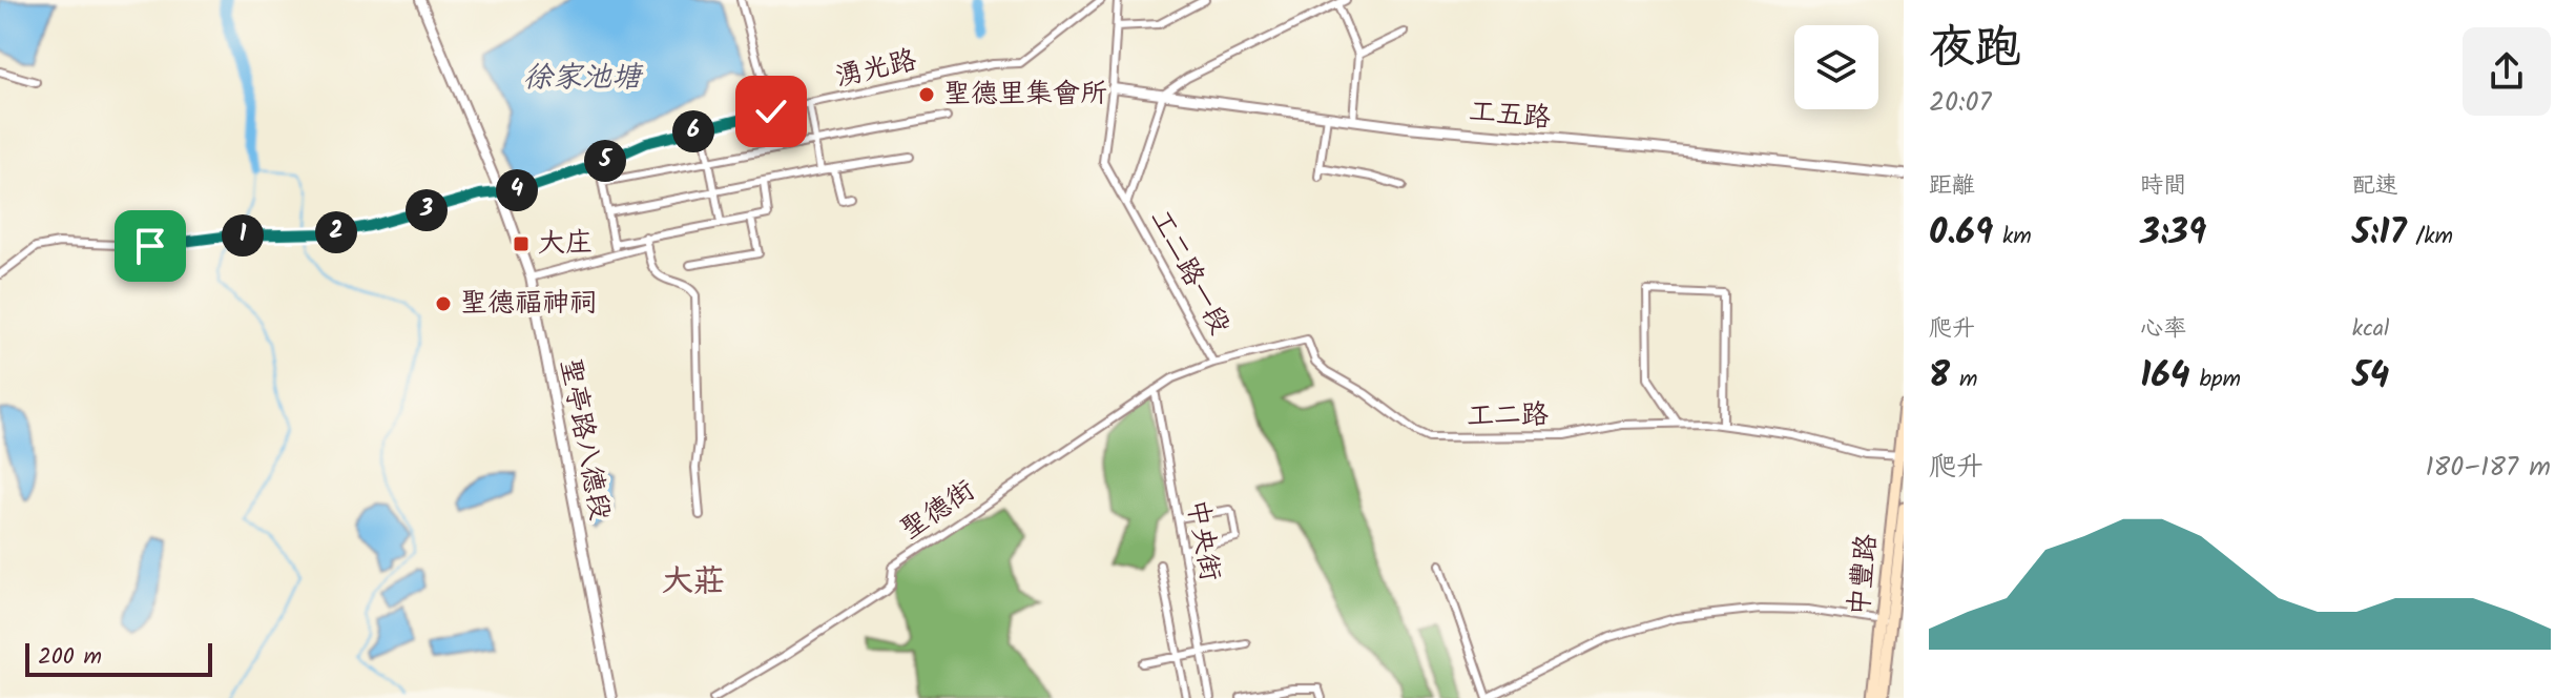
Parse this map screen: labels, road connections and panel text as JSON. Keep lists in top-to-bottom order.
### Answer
{
  "streets": {
    "main road": ["中豐路"],
    "street": [
      "湧光路",
      "工五路",
      "工二路一段",
      "工二路",
      "聖亭路八德段",
      "聖德街",
      "中央街"
    ]
  },
  "crossings": [
    ["湧光路", "聖亭路八德段"],
    ["工五路", "工二路一段"],
    ["工二路一段", "工二路"],
    ["工二路", "聖德街"],
    ["工二路", "中央街"],
    ["工二路", "中豐路"],
    ["聖德街", "中央街"]
  ],
  "districts": ["大莊"],
  "water": ["徐家池塘"],
  "places": {
    "other": ["聖德里集會所", "聖德福神祠"],
    "transit": ["大庄"]
  },
  "scale_bar": "200 m",
  "page": {
    "heading": ["夜跑", "20:07"],
    "pins": [
      "6",
      "5",
      "4",
      "3",
      "2",
      "1"
    ],
    "stats": [
      ["距離", "0.69 km"],
      ["時間", "3:39"],
      ["配速", "5:17 /km"],
      ["爬升", "8 m"],
      ["心率", "164 bpm"],
      ["kcal", "54"]
    ],
    "chart": ["爬升", "180–187 m"],
    "scale": "200 m"
  }
}
